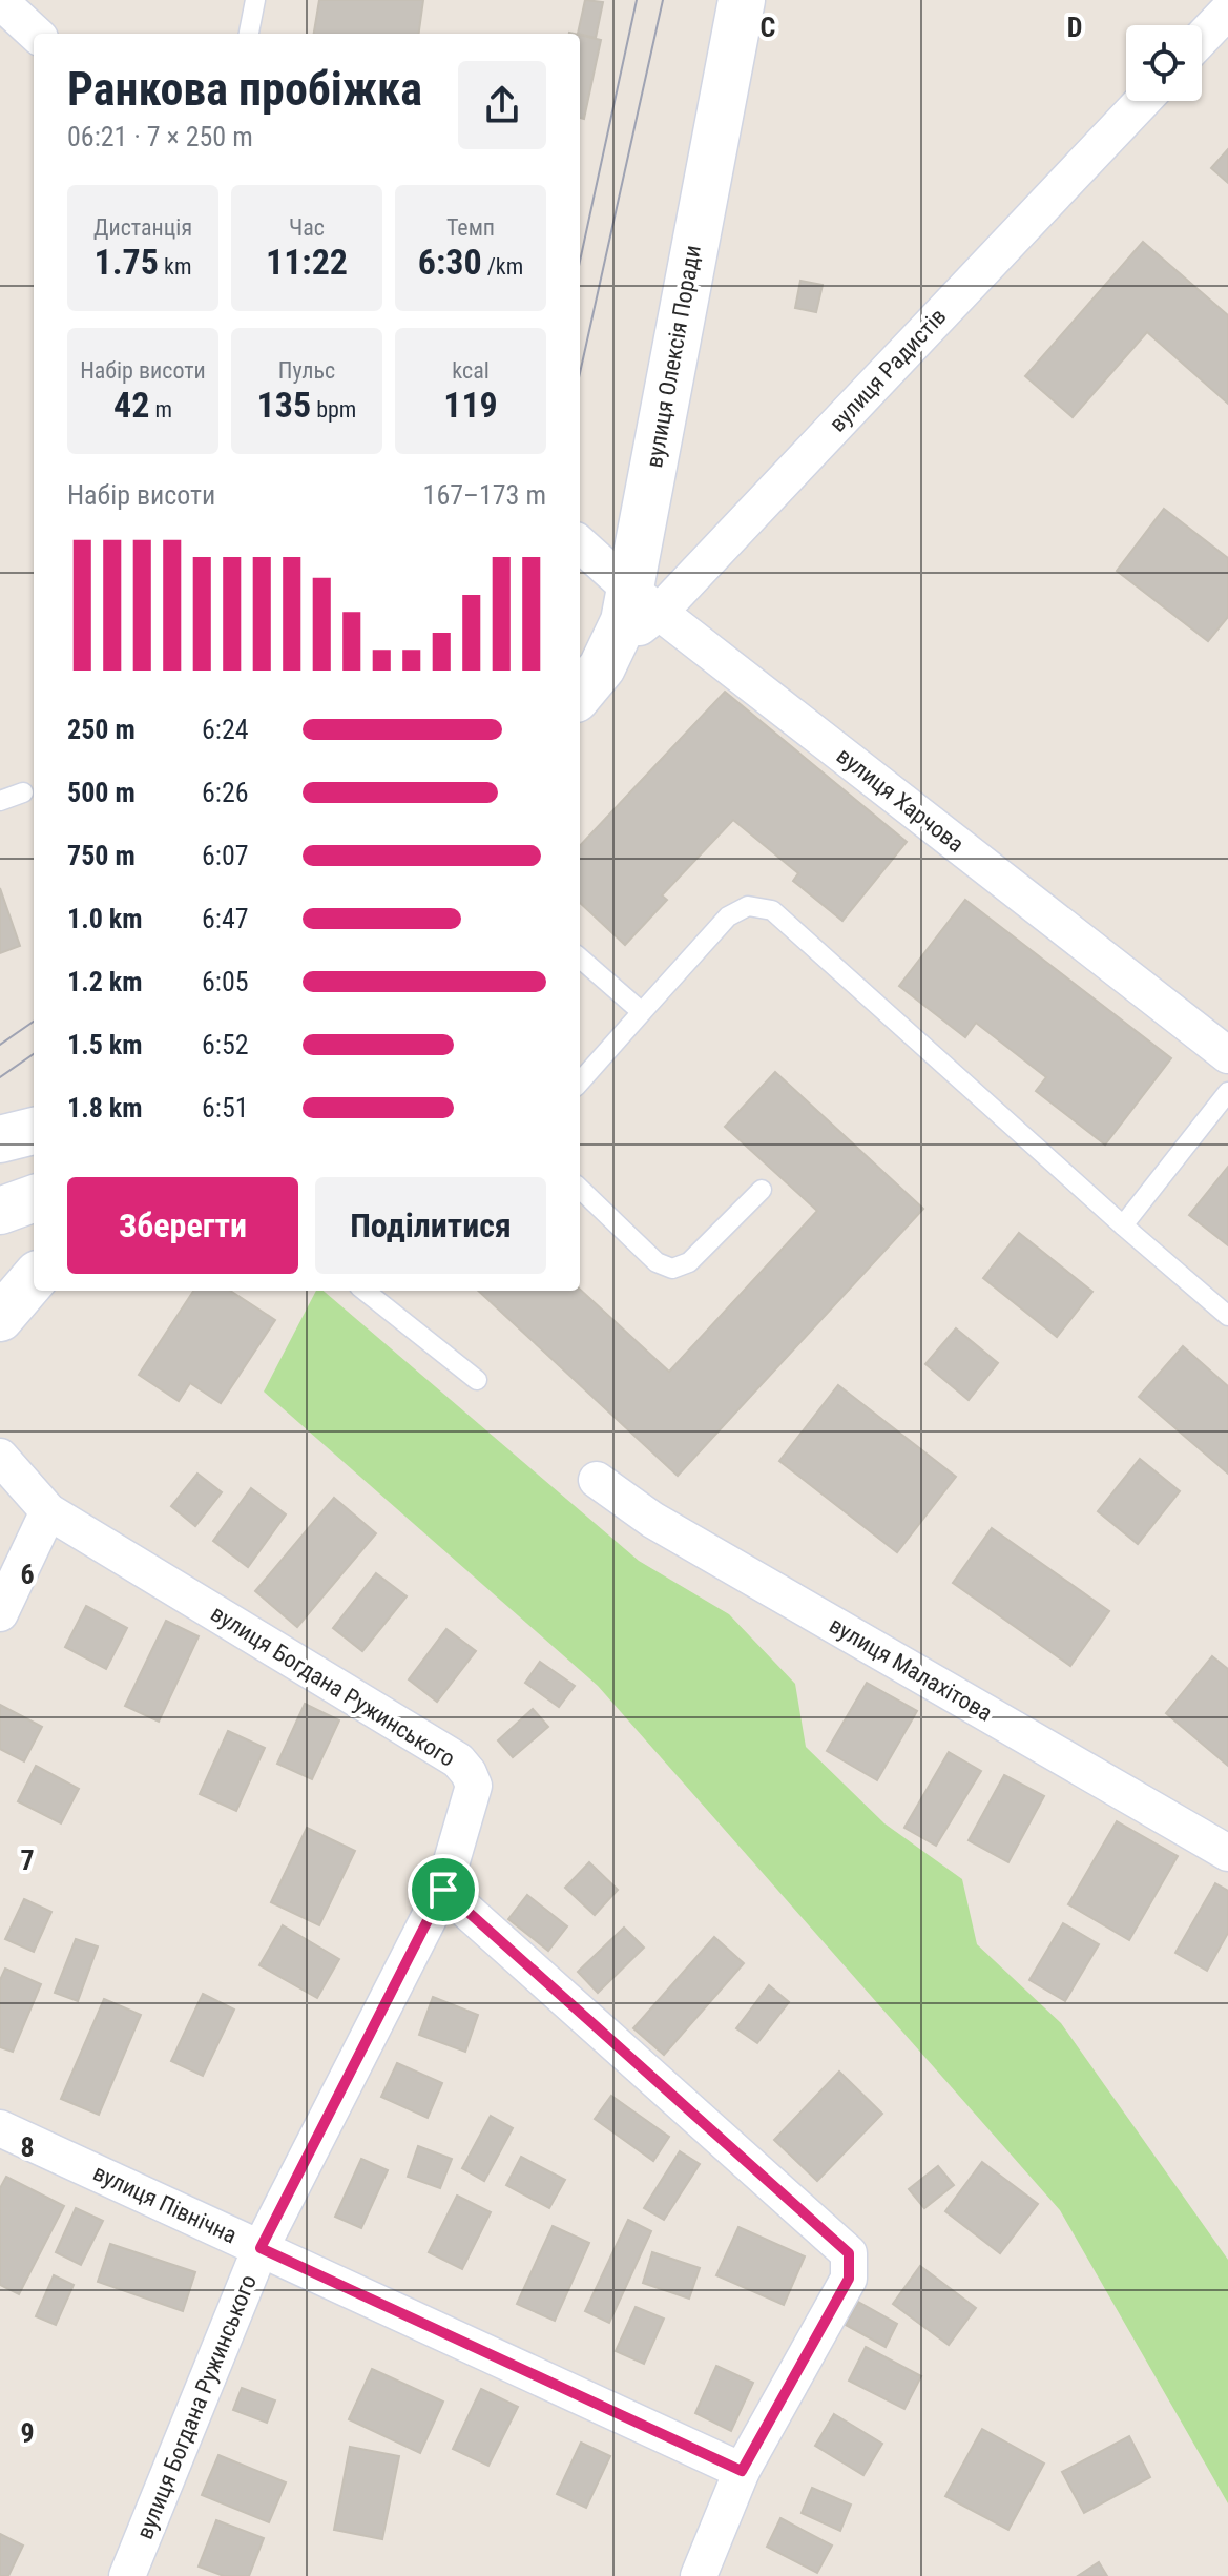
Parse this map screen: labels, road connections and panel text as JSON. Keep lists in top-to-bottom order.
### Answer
{
  "streets": {
    "main road": ["вулиця Олексія Поради"],
    "street": [
      "вулиця Радистів",
      "вулиця Харчова",
      "вулиця Малахітова",
      "вулиця Богдана Ружинського",
      "вулиця Північна"
    ]
  },
  "crossings": [
    ["вулиця Олексія Поради", "вулиця Радистів"],
    ["вулиця Олексія Поради", "вулиця Харчова"],
    ["вулиця Радистів", "вулиця Харчова"],
    ["вулиця Богдана Ружинського", "вулиця Північна"]
  ],
  "page": {
    "heading": ["Ранкова пробіжка", "06:21 · 7 × 250 m"],
    "stats": [
      ["Дистанція", "1.75 km"],
      ["Час", "11:22"],
      ["Темп", "6:30 /km"],
      ["Набір висоти", "42 m"],
      ["Пульс", "135 bpm"],
      ["kcal", "119"]
    ],
    "chart": ["Набір висоти", "167–173 m"],
    "list": [
      {
        "name": "250 m",
        "note": "6:24"
      },
      {
        "name": "500 m",
        "note": "6:26"
      },
      {
        "name": "750 m",
        "note": "6:07"
      },
      {
        "name": "1.0 km",
        "note": "6:47"
      },
      {
        "name": "1.2 km",
        "note": "6:05"
      },
      {
        "name": "1.5 km",
        "note": "6:52"
      },
      {
        "name": "1.8 km",
        "note": "6:51"
      }
    ],
    "buttons": ["Зберегти", "Поділитися"]
  },
  "grid": {
    "columns": ["C", "D"],
    "rows": [
      "6",
      "7",
      "8",
      "9"
    ]
  }
}
